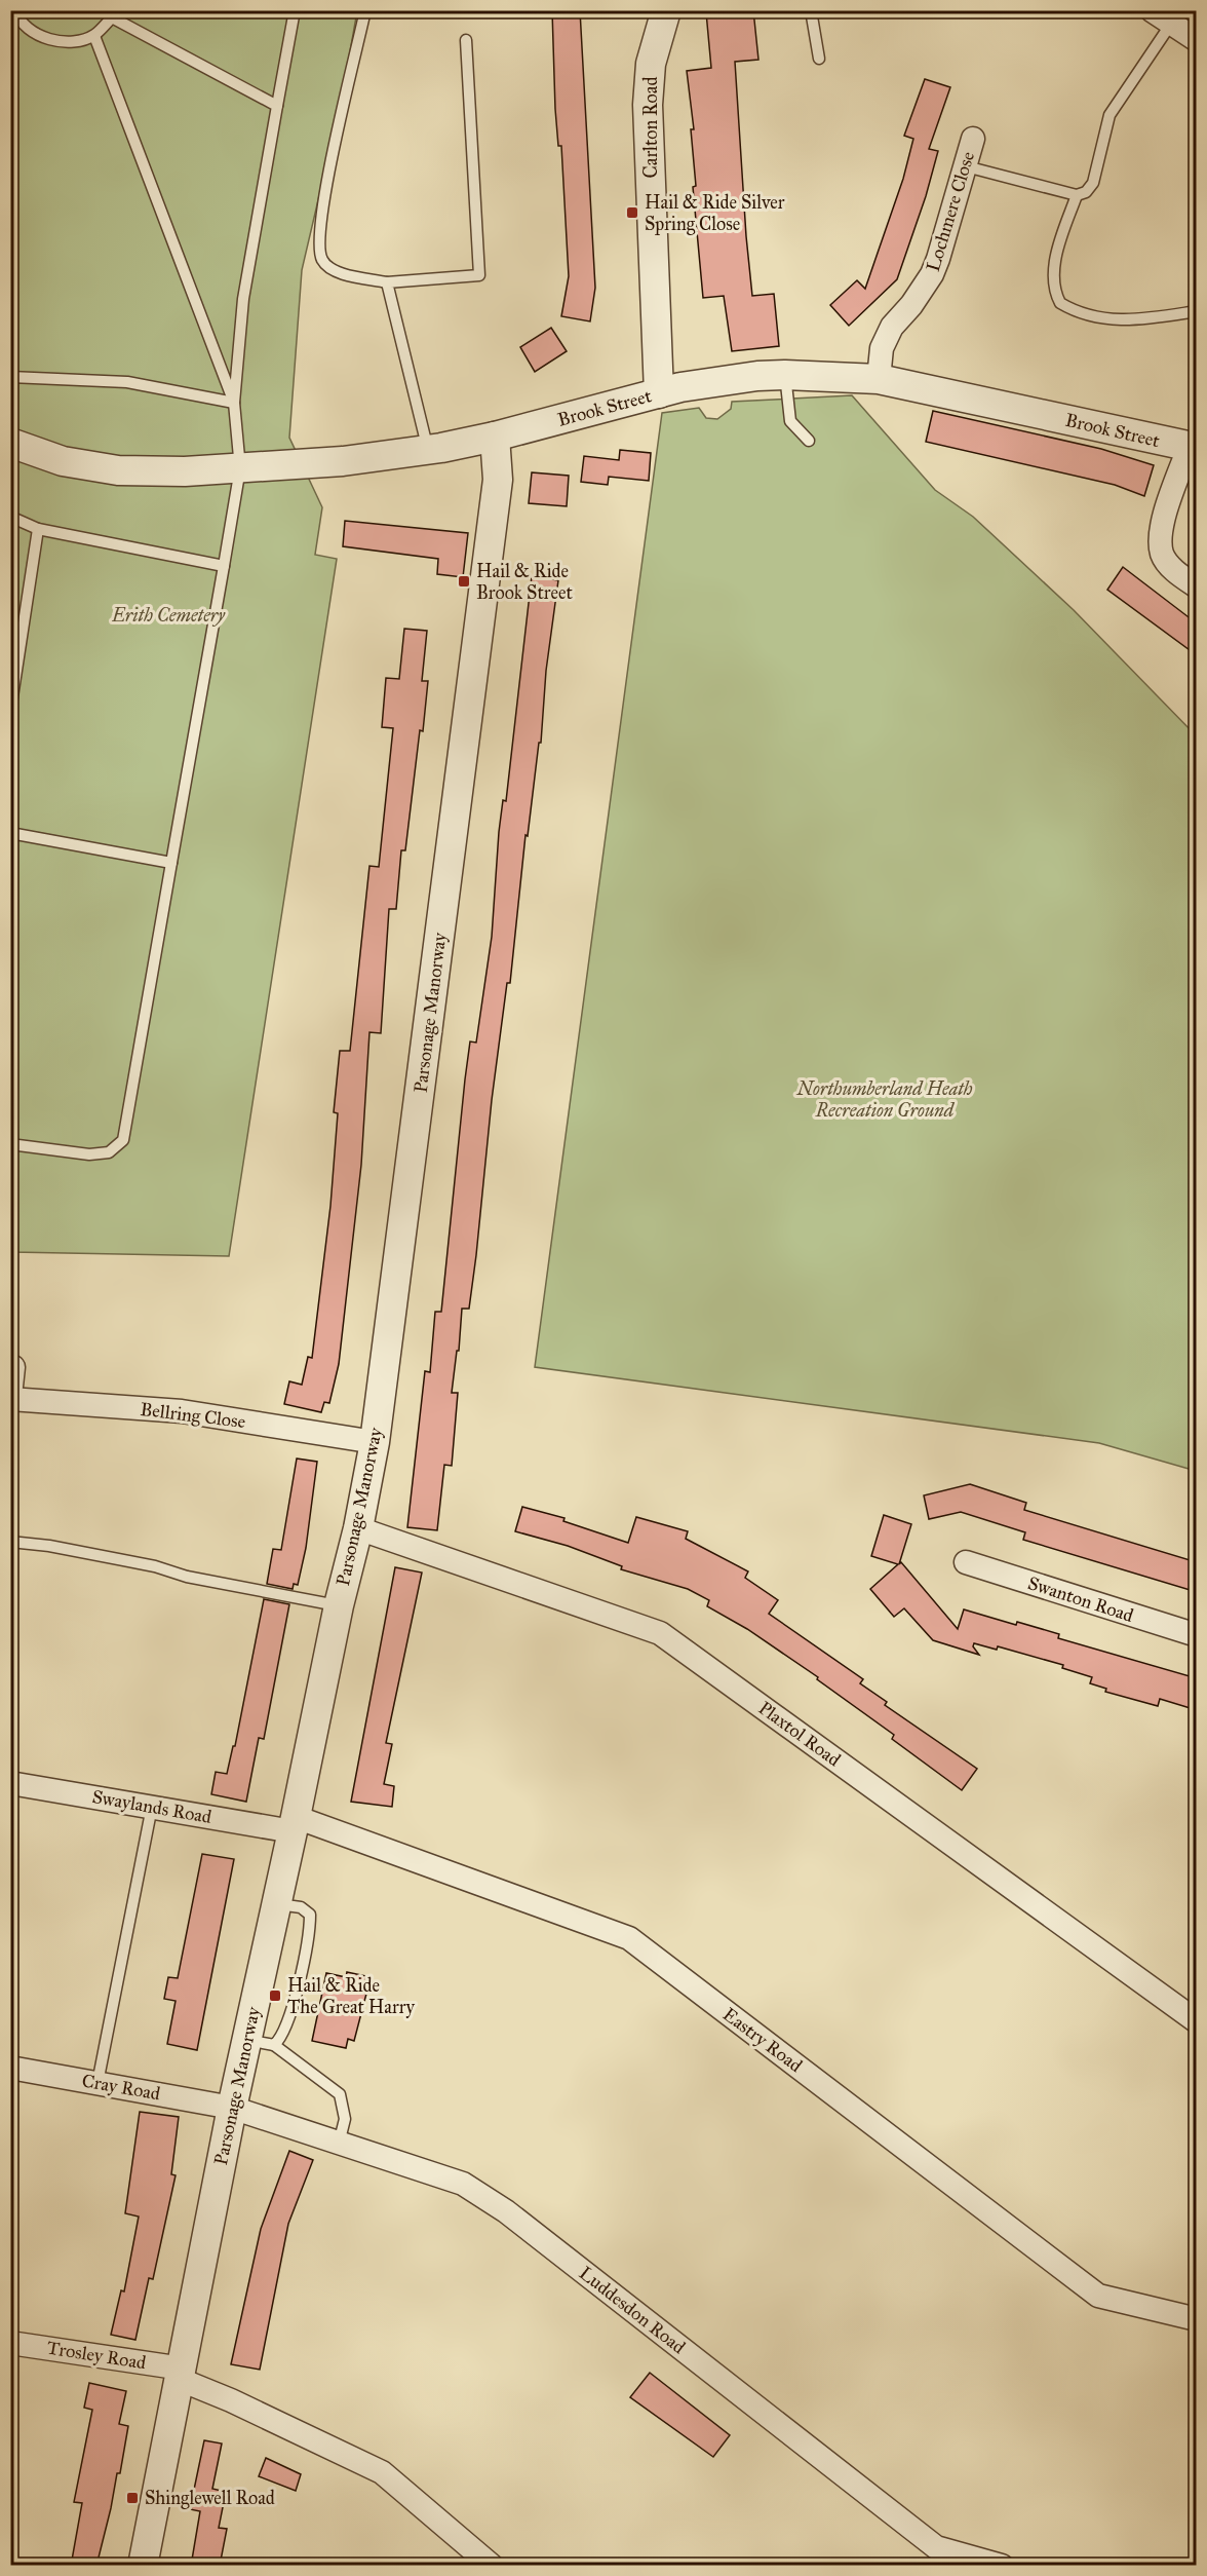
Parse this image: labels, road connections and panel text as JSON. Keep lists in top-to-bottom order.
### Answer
{
  "streets": {
    "street": [
      "Carlton Road",
      "Lochmere Close",
      "Brook Street",
      "Parsonage Manorway",
      "Bellring Close",
      "Swanton Road",
      "Plaxtol Road",
      "Swaylands Road",
      "Eastry Road",
      "Cray Road",
      "Luddesdon Road",
      "Trosley Road"
    ]
  },
  "crossings": [
    ["Carlton Road", "Brook Street"],
    ["Lochmere Close", "Brook Street"],
    ["Brook Street", "Parsonage Manorway"],
    ["Parsonage Manorway", "Bellring Close"],
    ["Parsonage Manorway", "Plaxtol Road"],
    ["Parsonage Manorway", "Swaylands Road"],
    ["Parsonage Manorway", "Eastry Road"],
    ["Parsonage Manorway", "Cray Road"],
    ["Parsonage Manorway", "Luddesdon Road"],
    ["Parsonage Manorway", "Trosley Road"],
    ["Swaylands Road", "Eastry Road"],
    ["Cray Road", "Luddesdon Road"]
  ],
  "parks": ["Erith Cemetery", "Northumberland Heath Recreation Ground"],
  "places": {
    "transit": [
      "Hail & Ride Silver Spring Close",
      "Hail & Ride Brook Street",
      "Hail & Ride The Great Harry",
      "Shinglewell Road"
    ]
  }
}
